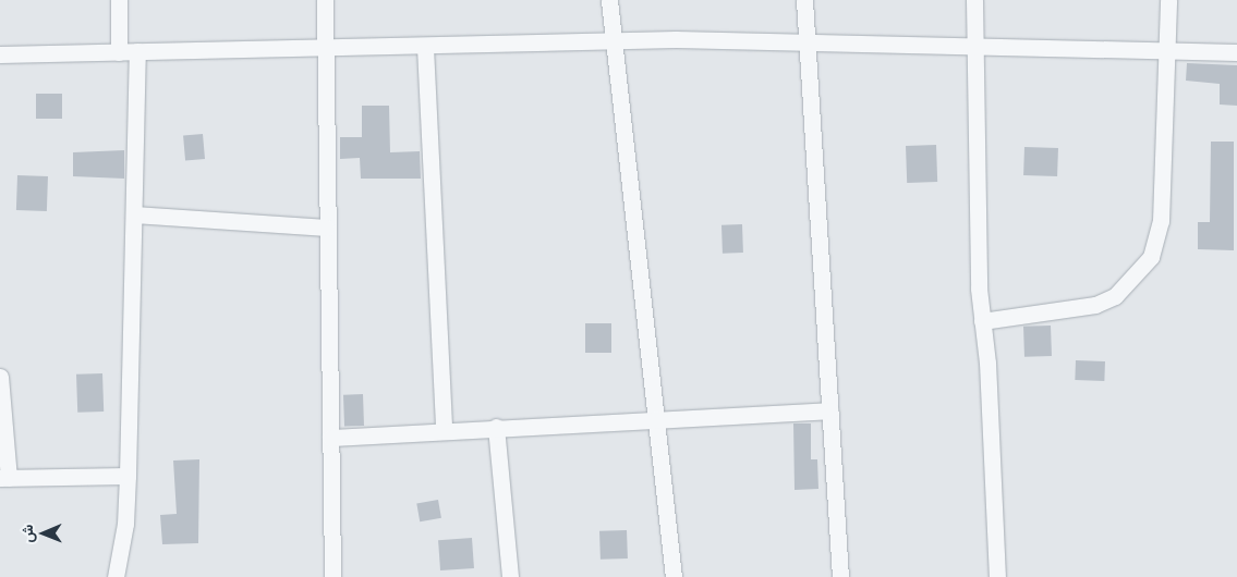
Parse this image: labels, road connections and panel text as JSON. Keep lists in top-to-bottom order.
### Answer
{
  "north": "left"
}
